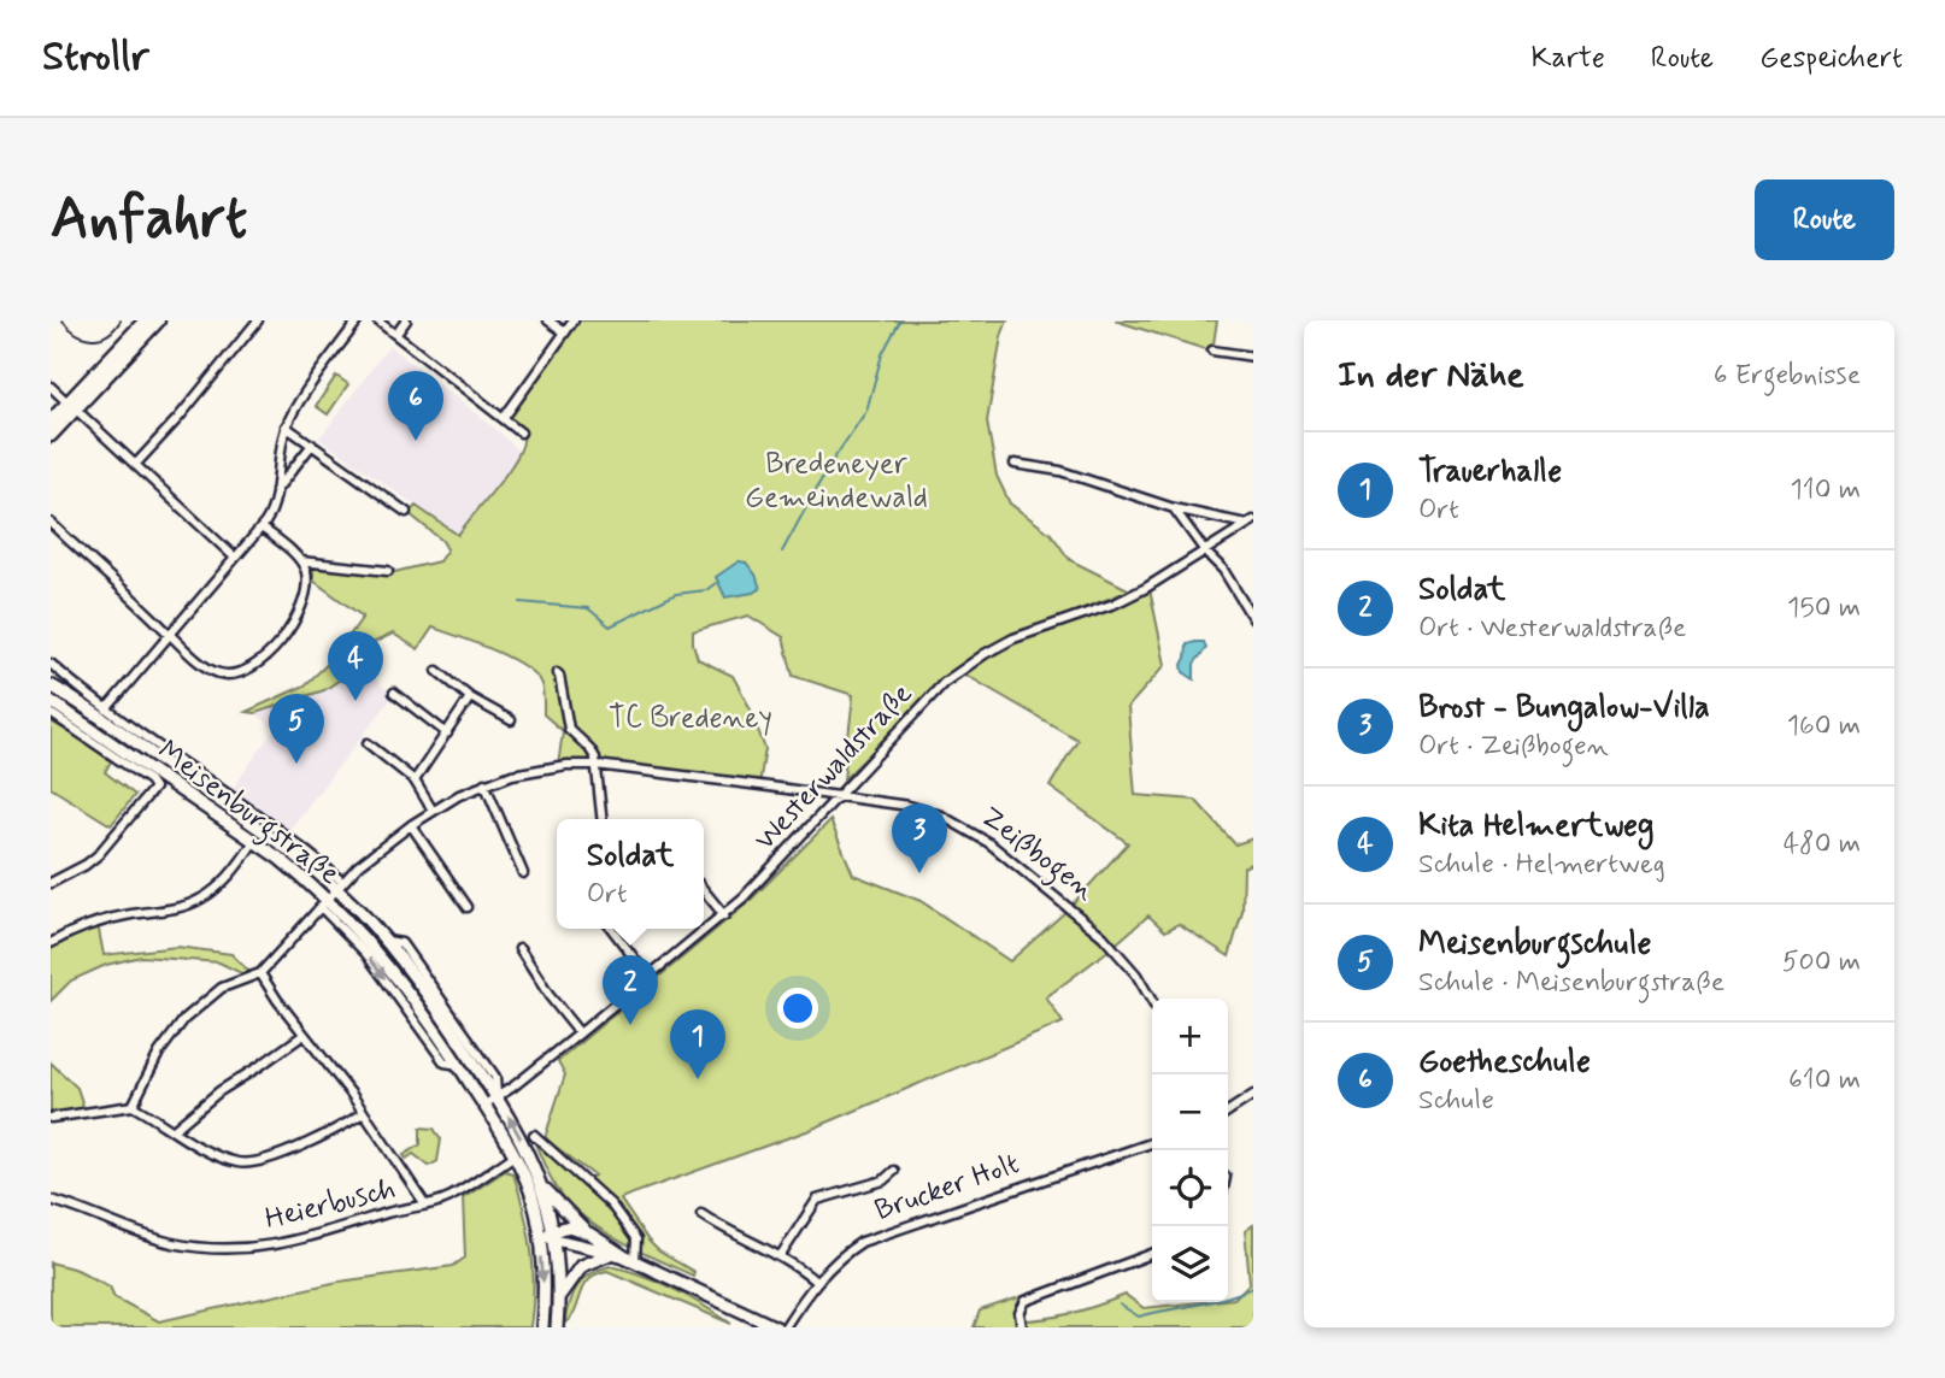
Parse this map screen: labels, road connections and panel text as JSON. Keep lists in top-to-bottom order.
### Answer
{
  "streets": {
    "main road": ["Meisenburgstraße"],
    "street": [
      "Westerwaldstraße",
      "Zeißbogen",
      "Brucker Holt",
      "Heierbusch"
    ]
  },
  "crossings": [
    ["Westerwaldstraße", "Meisenburgstraße"],
    ["Westerwaldstraße", "Zeißbogen"],
    ["Meisenburgstraße", "Zeißbogen"],
    ["Meisenburgstraße", "Heierbusch"]
  ],
  "parks": ["Bredeneyer Gemeindewald", "TC Bredeney"],
  "page": {
    "header": "Strollr",
    "nav": ["Karte", "Route", "Gespeichert"],
    "buttons": "Route",
    "title": "Anfahrt",
    "heading": ["In der Nähe", "6 Ergebnisse"],
    "pins": [
      "6",
      "4",
      "5",
      "3",
      "2",
      "1"
    ],
    "list": [
      {
        "mark": "1",
        "name": "Trauerhalle",
        "note": "Ort",
        "value": "110 m"
      },
      {
        "mark": "2",
        "name": "Soldat",
        "note": "Ort · Westerwaldstraße",
        "value": "150 m"
      },
      {
        "mark": "3",
        "name": "Brost - Bungalow-Villa",
        "note": "Ort · Zeißbogen",
        "value": "160 m"
      },
      {
        "mark": "4",
        "name": "Kita Helmertweg",
        "note": "Schule · Helmertweg",
        "value": "480 m"
      },
      {
        "mark": "5",
        "name": "Meisenburgschule",
        "note": "Schule · Meisenburgstraße",
        "value": "500 m"
      },
      {
        "mark": "6",
        "name": "Goetheschule",
        "note": "Schule",
        "value": "610 m"
      }
    ],
    "popup": ["Soldat", "Ort"],
    "map_buttons": ["+", "−"]
  }
}
